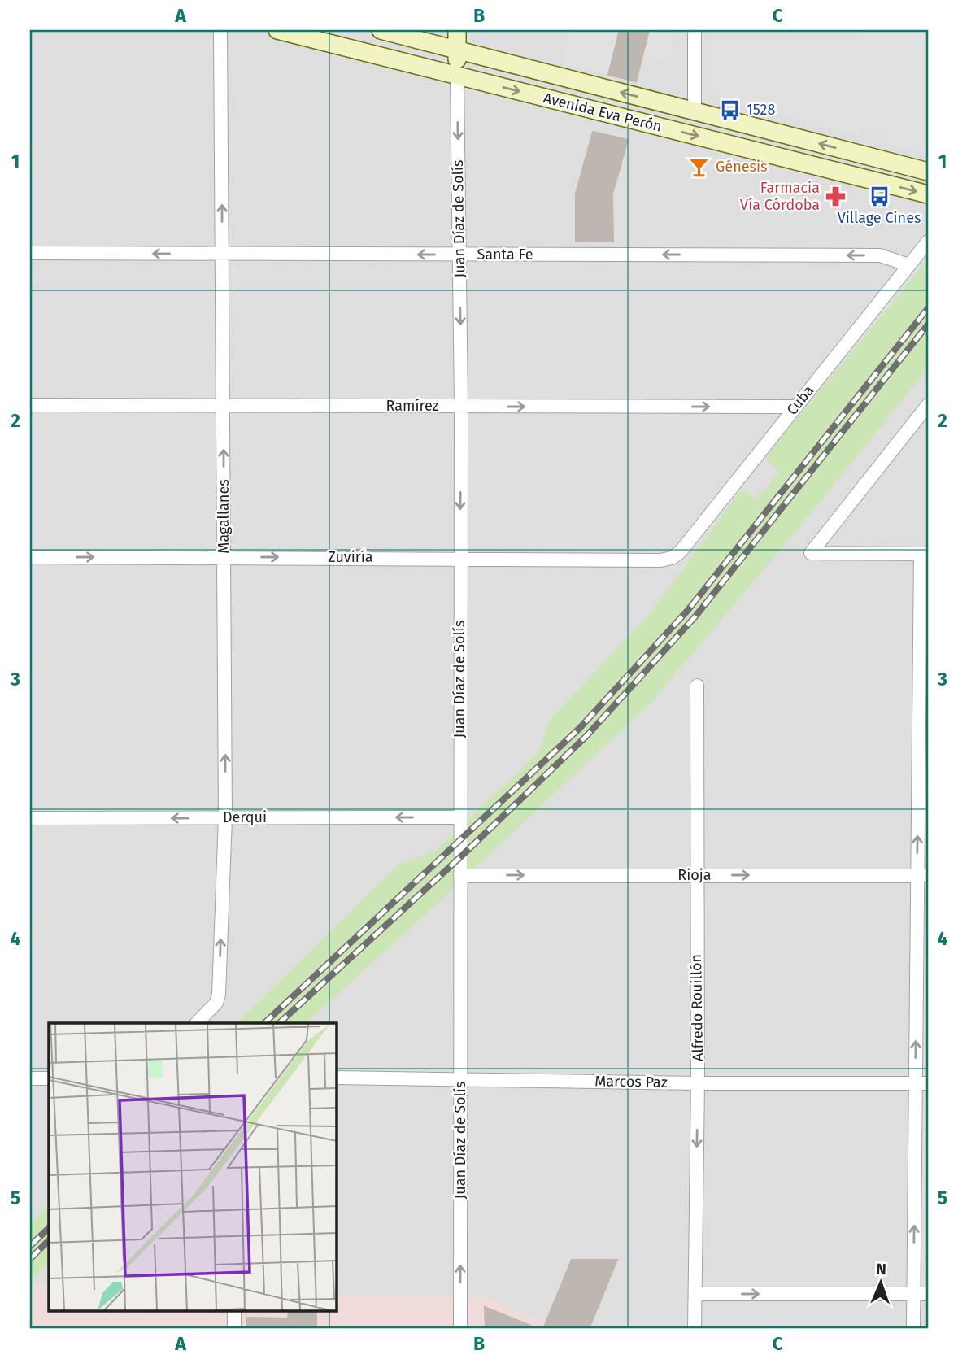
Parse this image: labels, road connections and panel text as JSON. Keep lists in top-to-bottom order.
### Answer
{
  "streets": {
    "main road": ["Avenida Eva Perón", "Juan Díaz de Solís"],
    "street": [
      "Santa Fe",
      "Cuba",
      "Ramírez",
      "Magallanes",
      "Zuviría",
      "Derqui",
      "Rioja",
      "Alfredo Rouillón",
      "Marcos Paz"
    ]
  },
  "crossings": [
    ["Avenida Eva Perón", "Juan Díaz de Solís"],
    ["Juan Díaz de Solís", "Santa Fe"],
    ["Juan Díaz de Solís", "Ramírez"],
    ["Juan Díaz de Solís", "Zuviría"],
    ["Juan Díaz de Solís", "Derqui"],
    ["Juan Díaz de Solís", "Rioja"],
    ["Juan Díaz de Solís", "Marcos Paz"],
    ["Santa Fe", "Cuba"],
    ["Santa Fe", "Magallanes"],
    ["Cuba", "Ramírez"],
    ["Cuba", "Zuviría"],
    ["Ramírez", "Magallanes"],
    ["Magallanes", "Zuviría"],
    ["Magallanes", "Derqui"],
    ["Rioja", "Alfredo Rouillón"],
    ["Alfredo Rouillón", "Marcos Paz"]
  ],
  "one_way": [
    "Santa Fe",
    "Ramírez",
    "Magallanes",
    "Zuviría",
    "Derqui",
    "Rioja"
  ],
  "places": {
    "bus stop": ["1528", "Village Cines"],
    "bar": ["Génesis"],
    "pharmacy": ["Farmacia Vía Córdoba"]
  },
  "north": "top",
  "grid": {
    "columns": ["A", "B", "C"],
    "rows": [
      "1",
      "2",
      "3",
      "4",
      "5"
    ]
  }
}
